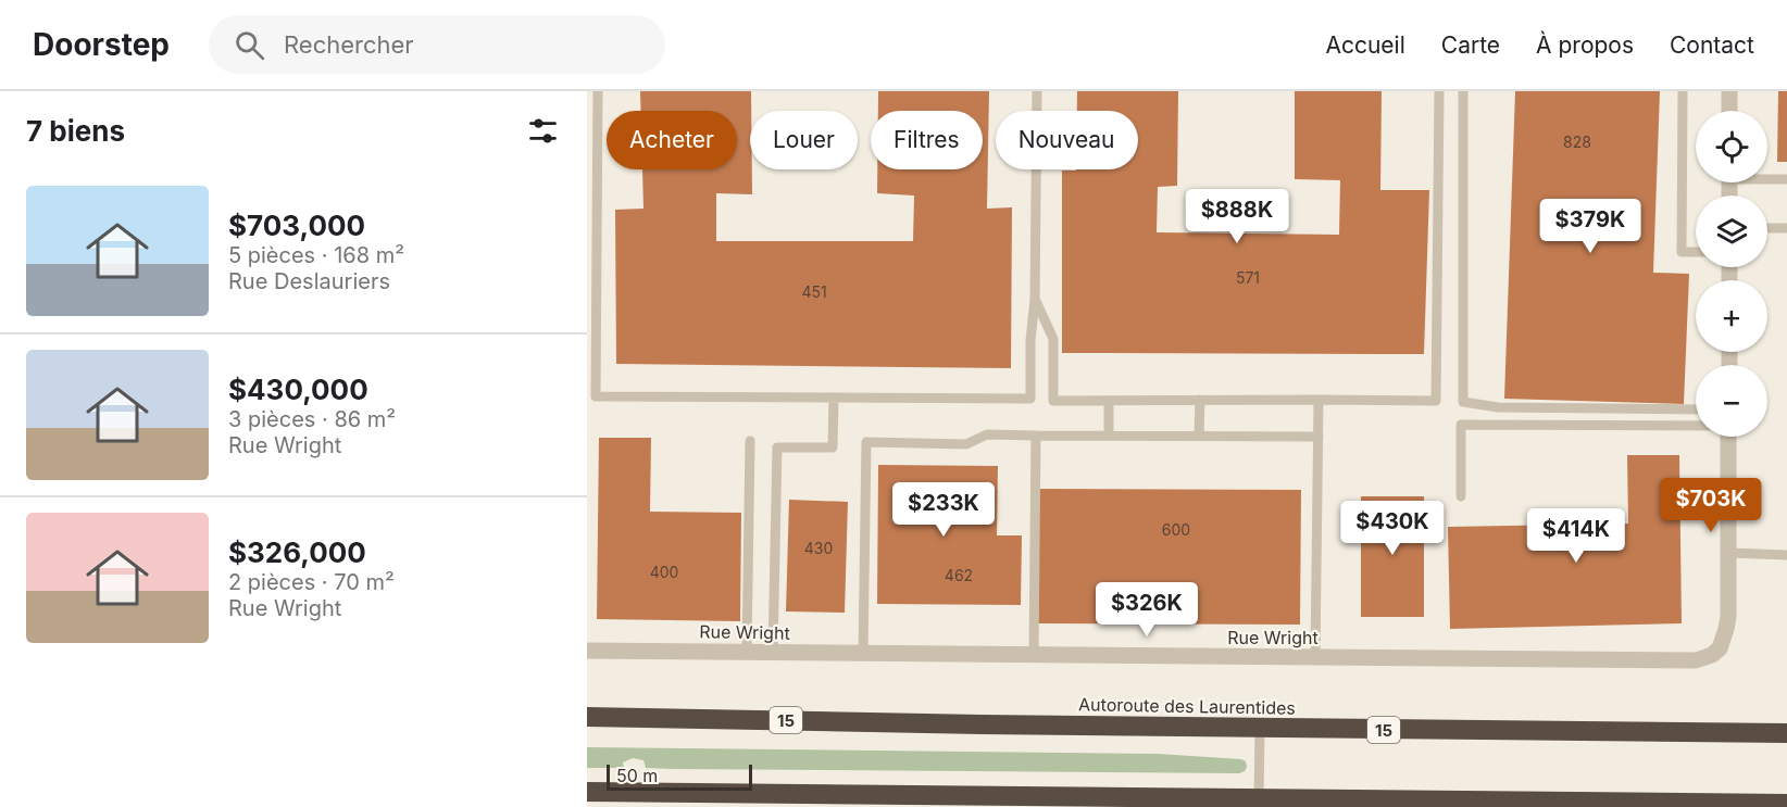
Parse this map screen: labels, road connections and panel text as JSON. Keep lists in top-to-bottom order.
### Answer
{
  "streets": {
    "highway": ["Autoroute des Laurentides", "15"],
    "street": ["Rue Wright"]
  },
  "house_numbers": [
    "828",
    "571",
    "451",
    "600",
    "430",
    "400",
    "462"
  ],
  "scale_bar": "50 m",
  "page": {
    "header": "Doorstep",
    "search": "Rechercher",
    "nav": [
      "Accueil",
      "Carte",
      "À propos",
      "Contact"
    ],
    "heading": "7 biens",
    "map_buttons": ["+", "−"],
    "chip": [
      "Acheter",
      "Louer",
      "Filtres",
      "Nouveau"
    ],
    "list": [
      {
        "name": "$703,000",
        "note": "5 pièces · 168 m² · Rue Deslauriers"
      },
      {
        "name": "$430,000",
        "note": "3 pièces · 86 m² · Rue Wright"
      },
      {
        "name": "$326,000",
        "note": "2 pièces · 70 m² · Rue Wright"
      }
    ],
    "price": [
      "$888K",
      "$379K",
      "$703K",
      "$233K",
      "$430K",
      "$414K",
      "$326K"
    ],
    "scale": "50 m"
  }
}
